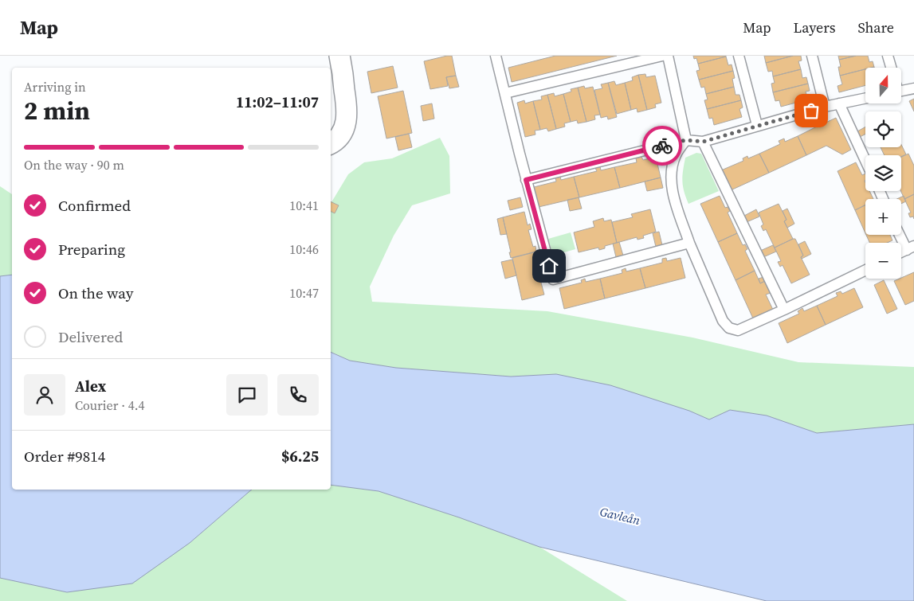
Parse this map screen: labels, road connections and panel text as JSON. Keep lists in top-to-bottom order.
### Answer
{
  "water": ["Gavleån"],
  "north": "top",
  "page": {
    "header": "Map",
    "nav": ["Map", "Layers", "Share"],
    "map_buttons": ["+", "−"],
    "heading": ["2 min", "Arriving in", "11:02–11:07"],
    "panel": [
      "Alex",
      "Courier · 4.4",
      "Order #9814",
      "$6.25"
    ],
    "bar": "On the way · 90 m",
    "list": [
      ["Confirmed", "10:41"],
      ["Preparing", "10:46"],
      ["On the way", "10:47"],
      "Delivered"
    ]
  }
}
